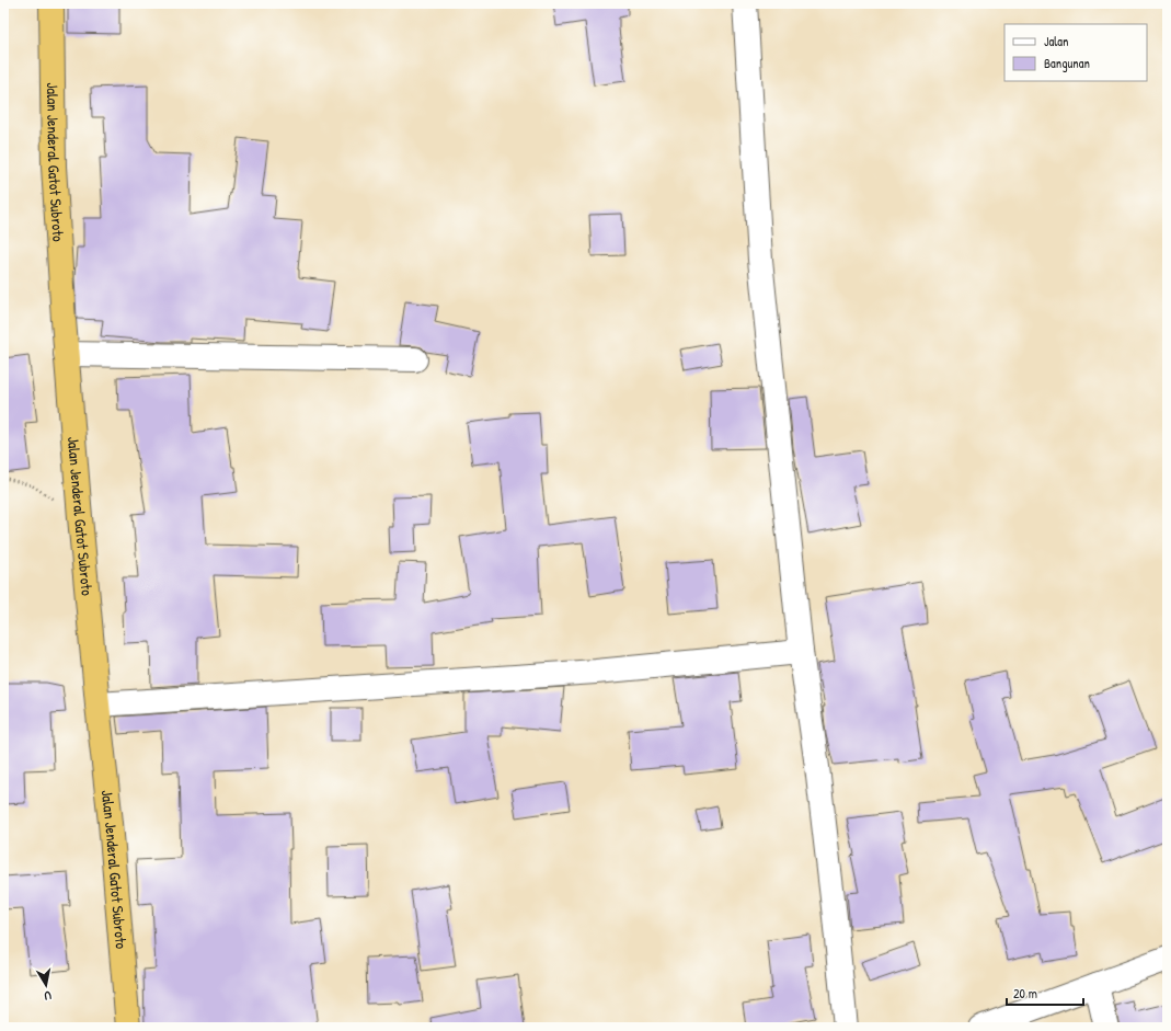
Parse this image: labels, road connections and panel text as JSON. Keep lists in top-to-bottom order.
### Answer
{
  "streets": {
    "highway": ["Jalan Jenderal Gatot Subroto"]
  },
  "legend": ["Jalan", "Bangunan"],
  "scale_bar": "20 m",
  "north": "bottom"
}
